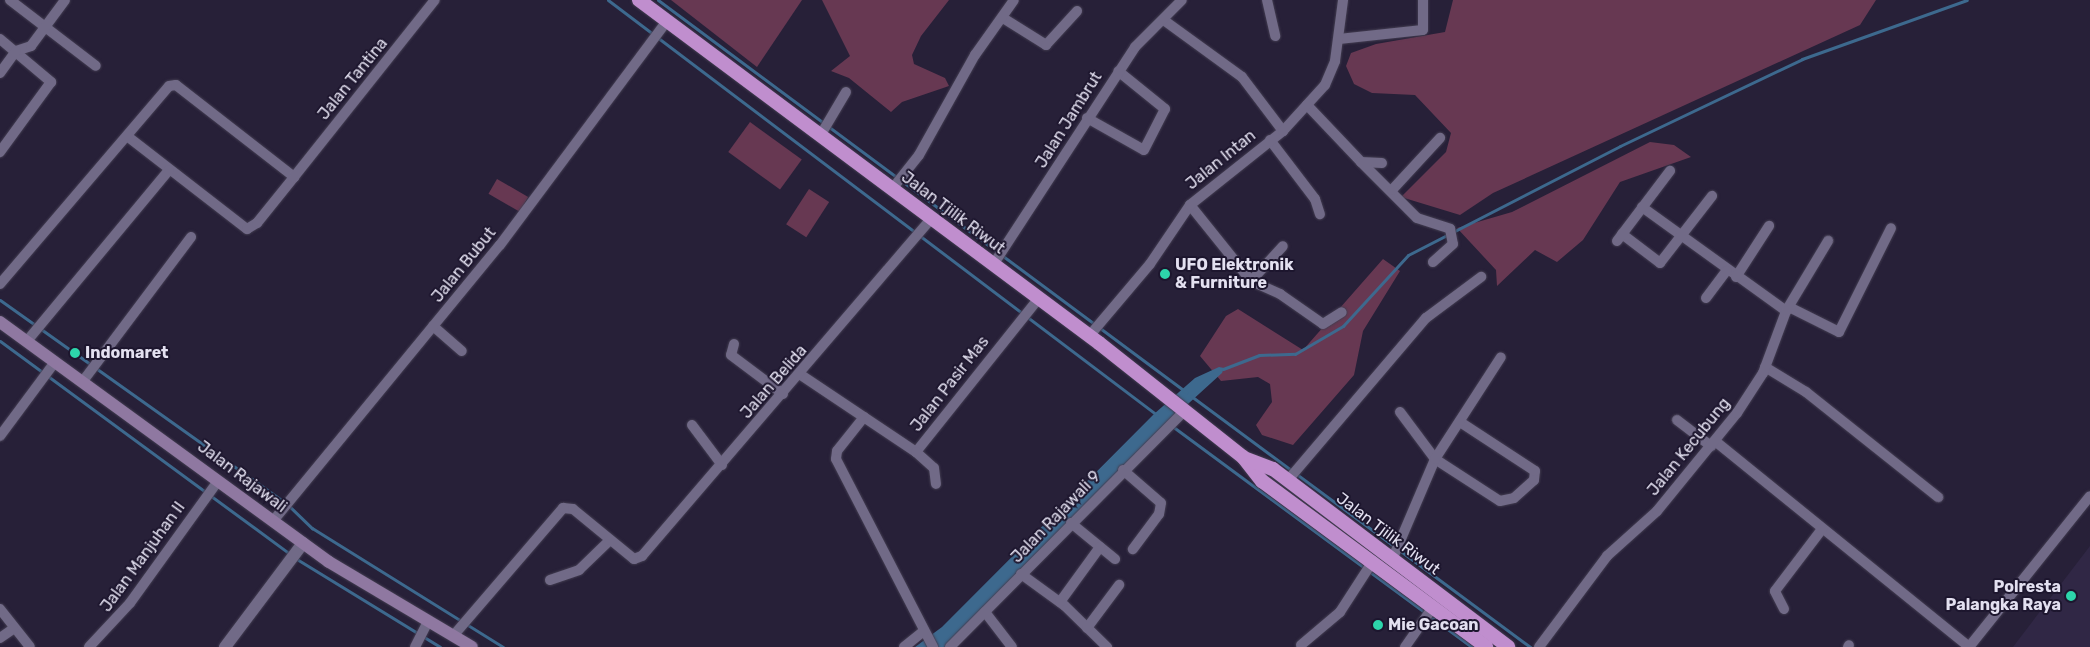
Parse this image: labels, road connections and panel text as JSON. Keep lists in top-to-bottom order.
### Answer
{
  "streets": {
    "highway": ["Jalan Tjilik Riwut"],
    "main road": ["Jalan Rajawali"],
    "street": [
      "Jalan Tantina",
      "Jalan Jambrut",
      "Jalan Intan",
      "Jalan Bubut",
      "Jalan Belida",
      "Jalan Pasir Mas",
      "Jalan Kecubung",
      "Jalan Rajawali 9",
      "Jalan Manjuhan II"
    ]
  },
  "crossings": [
    ["Jalan Jambrut", "Jalan Tjilik Riwut"],
    ["Jalan Intan", "Jalan Tjilik Riwut"],
    ["Jalan Tjilik Riwut", "Jalan Bubut"],
    ["Jalan Tjilik Riwut", "Jalan Belida"],
    ["Jalan Tjilik Riwut", "Jalan Pasir Mas"],
    ["Jalan Tjilik Riwut", "Jalan Rajawali 9"],
    ["Jalan Bubut", "Jalan Rajawali"],
    ["Jalan Belida", "Jalan Pasir Mas"],
    ["Jalan Rajawali", "Jalan Manjuhan II"]
  ],
  "places": [
    "UFO Elektronik & Furniture",
    "Indomaret",
    "Polresta Palangka Raya",
    "Mie Gacoan"
  ]
}
